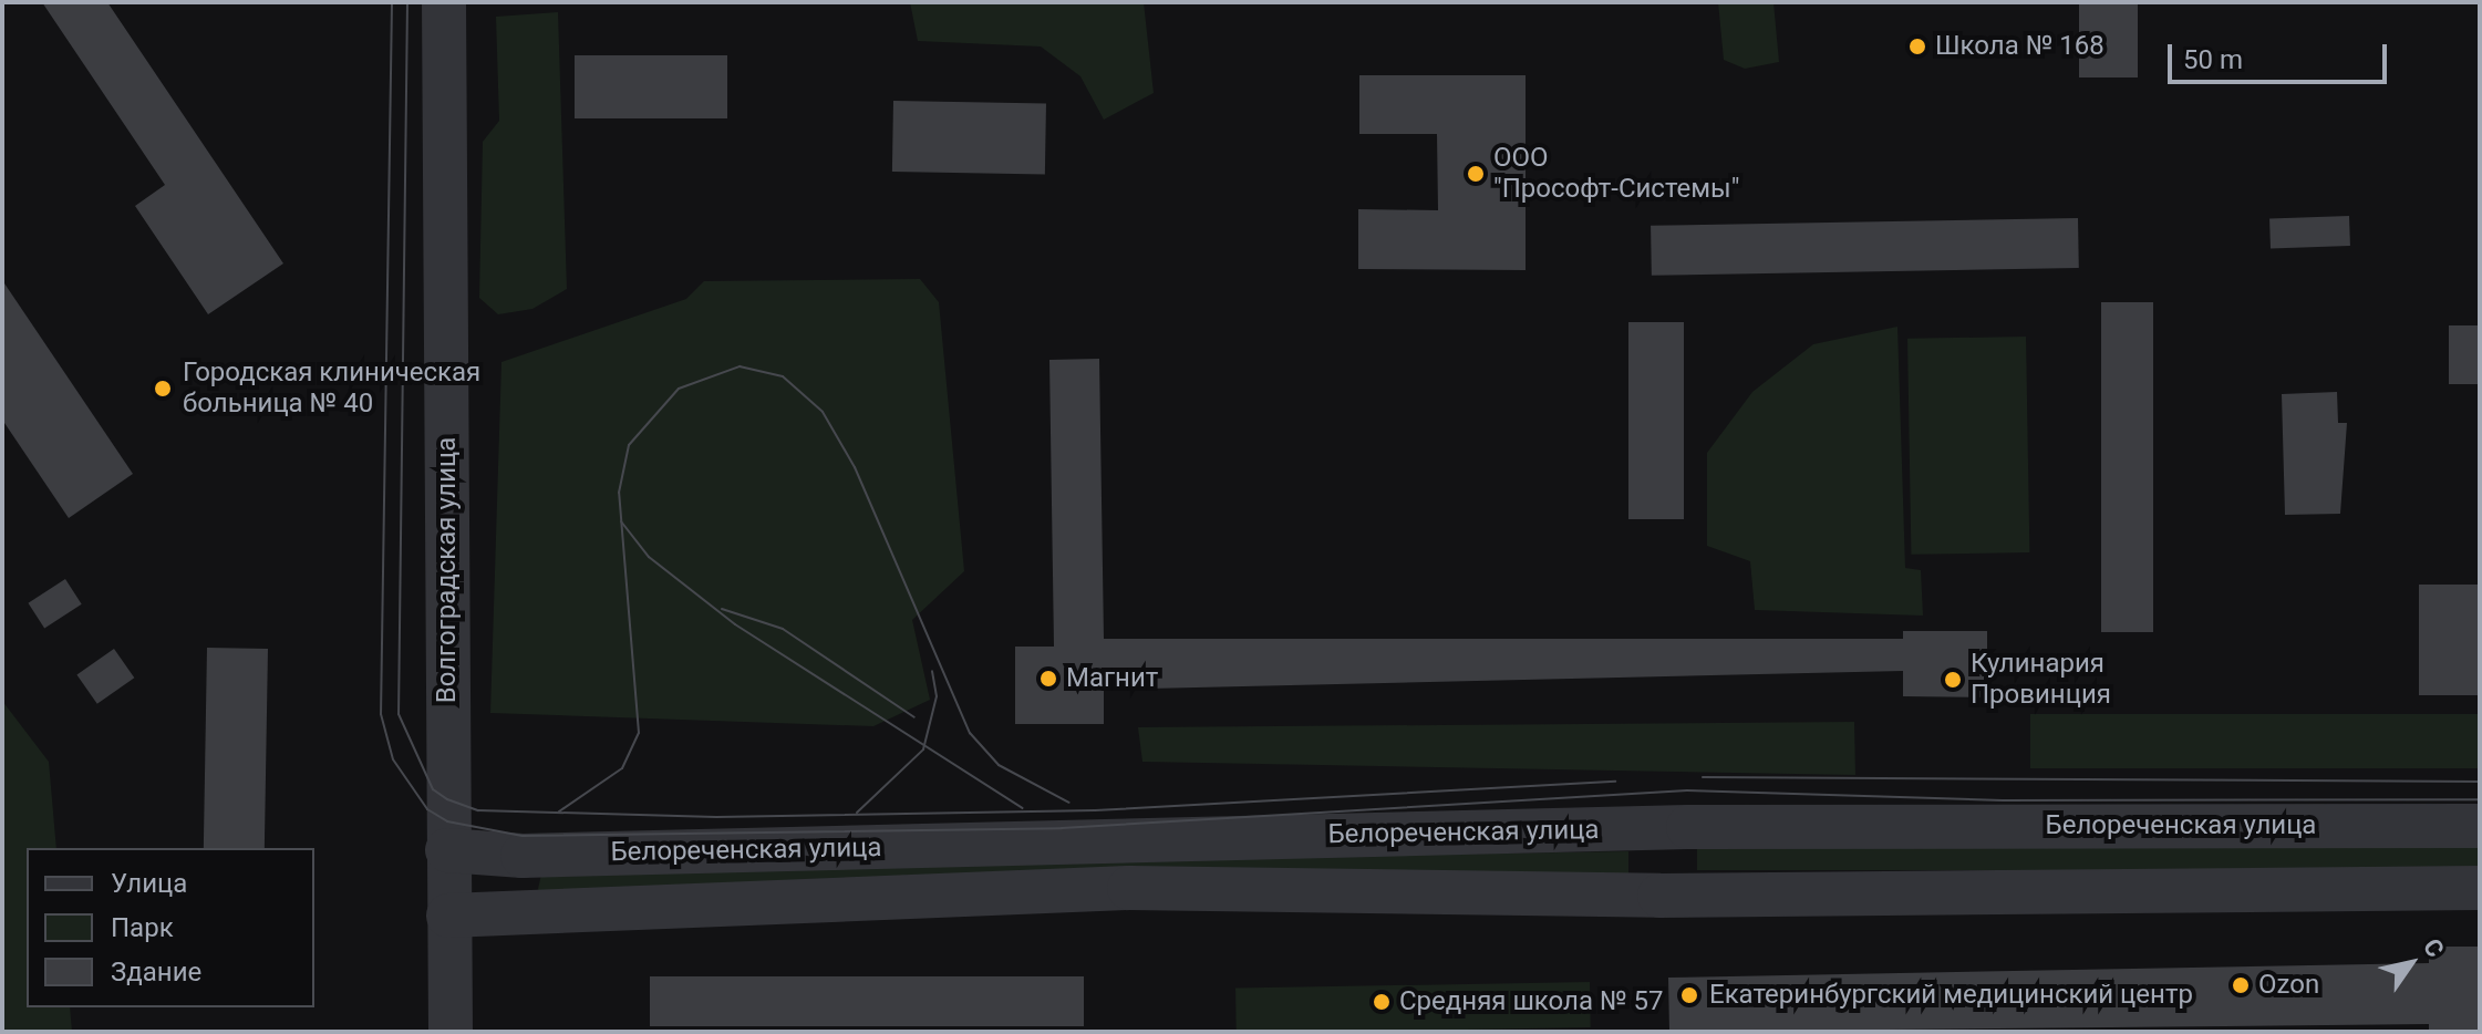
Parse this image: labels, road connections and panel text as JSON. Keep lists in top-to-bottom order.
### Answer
{
  "streets": {
    "street": ["Волгоградская улица", "Белореченская улица"]
  },
  "crossings": [
    ["Волгоградская улица", "Белореченская улица"]
  ],
  "places": [
    "Школа № 168",
    "ООО \"Прософт-Системы\"",
    "Городская клиническая больница № 40",
    "Магнит",
    "Кулинария Провинция",
    "Ozon",
    "Екатеринбургский медицинский центр",
    "Средняя школа № 57"
  ],
  "legend": ["Улица", "Парк", "Здание"],
  "scale_bar": "50 m",
  "north": "top right"
}
